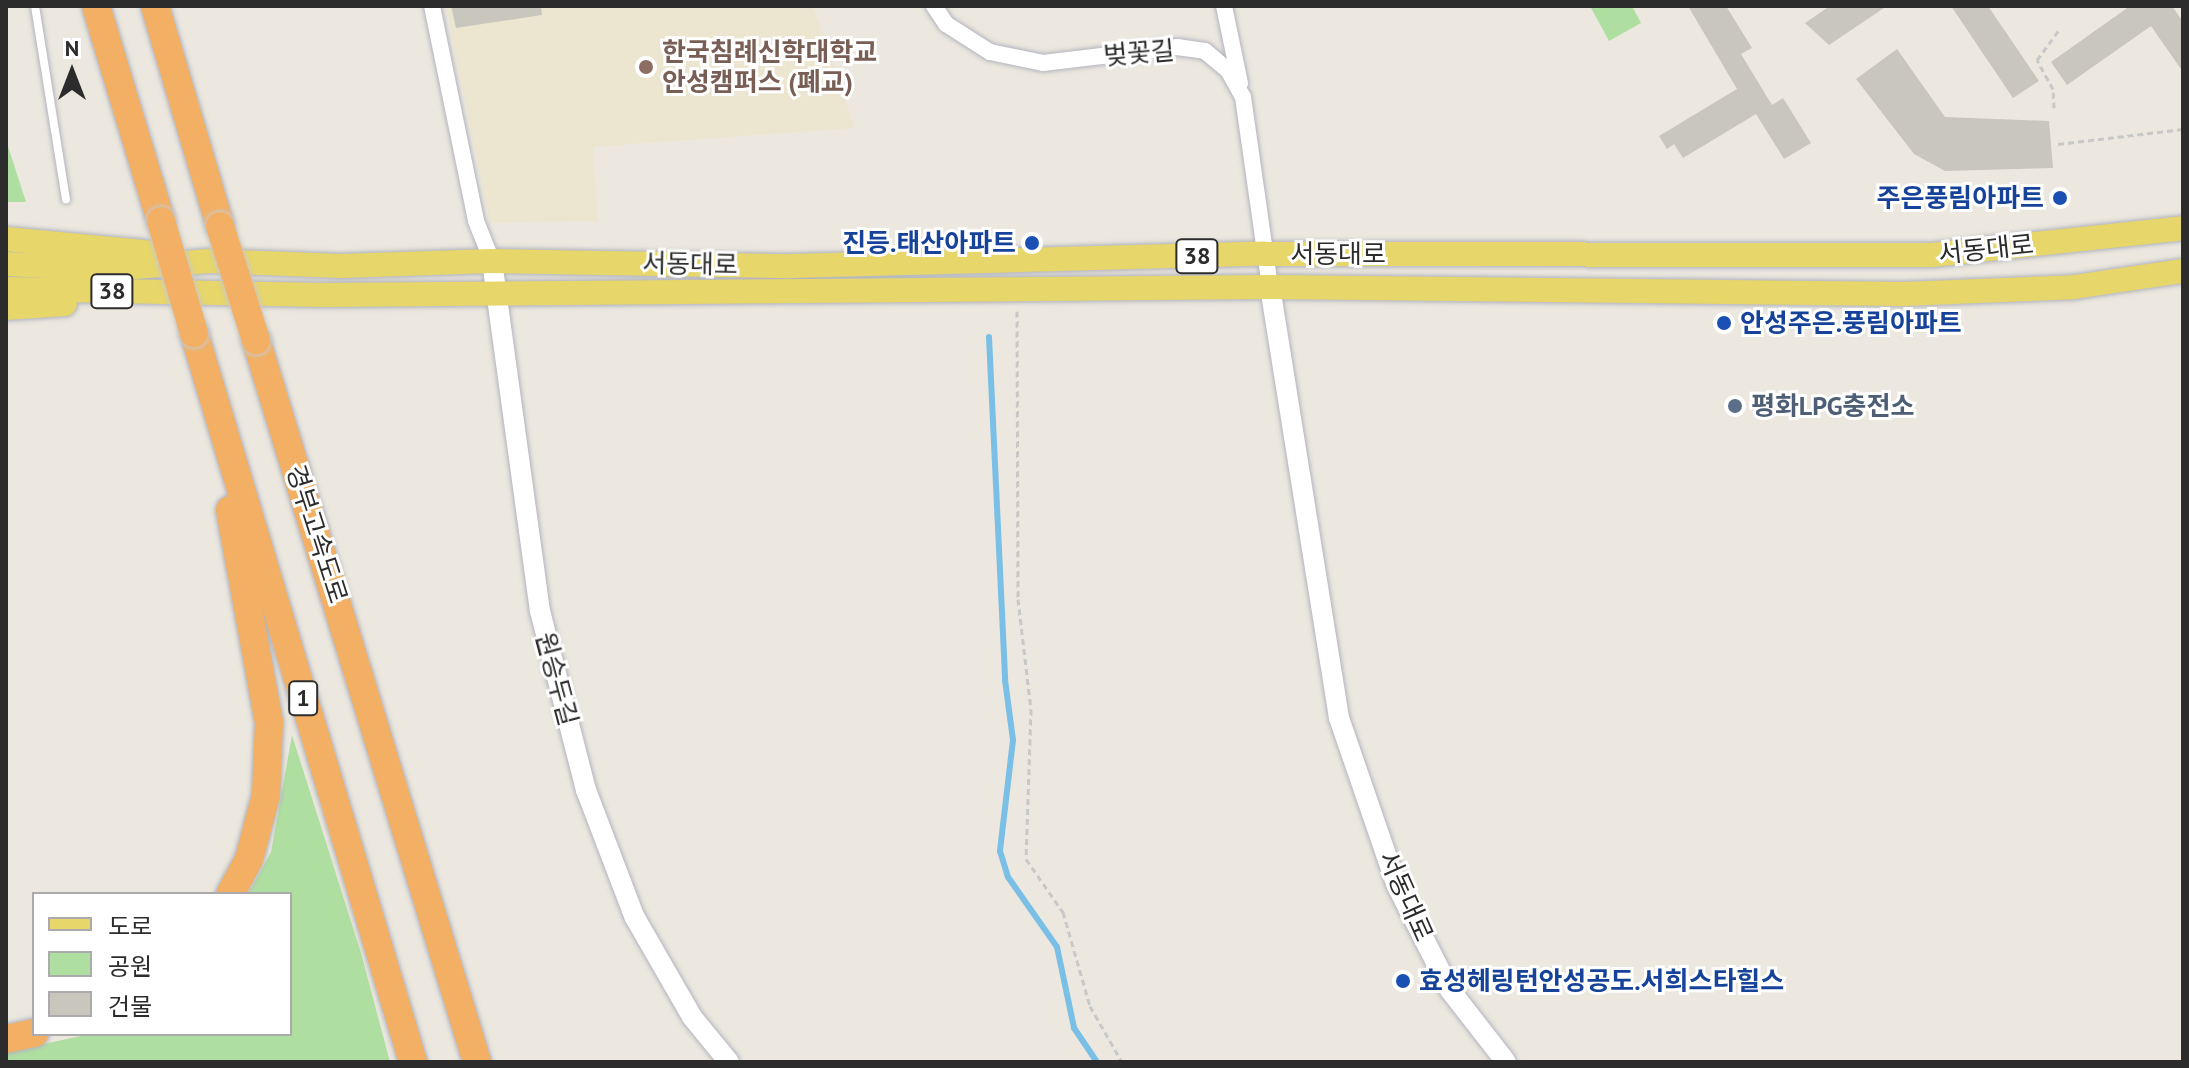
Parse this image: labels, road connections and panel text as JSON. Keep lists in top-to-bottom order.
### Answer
{
  "streets": {
    "highway": ["경부고속도로", "1"],
    "main road": ["서동대로", "38"],
    "street": ["벚꽃길", "원승두길"]
  },
  "crossings": [
    ["벚꽃길", "서동대로"],
    ["서동대로", "원승두길"]
  ],
  "places": [
    "한국침례신학대학교 안성캠퍼스 (폐교)",
    "주은풍림아파트",
    "진등.태산아파트",
    "안성주은.풍림아파트",
    "평화LPG충전소",
    "효성헤링턴안성공도.서희스타힐스"
  ],
  "legend": ["도로", "공원", "건물"],
  "north": "top"
}
